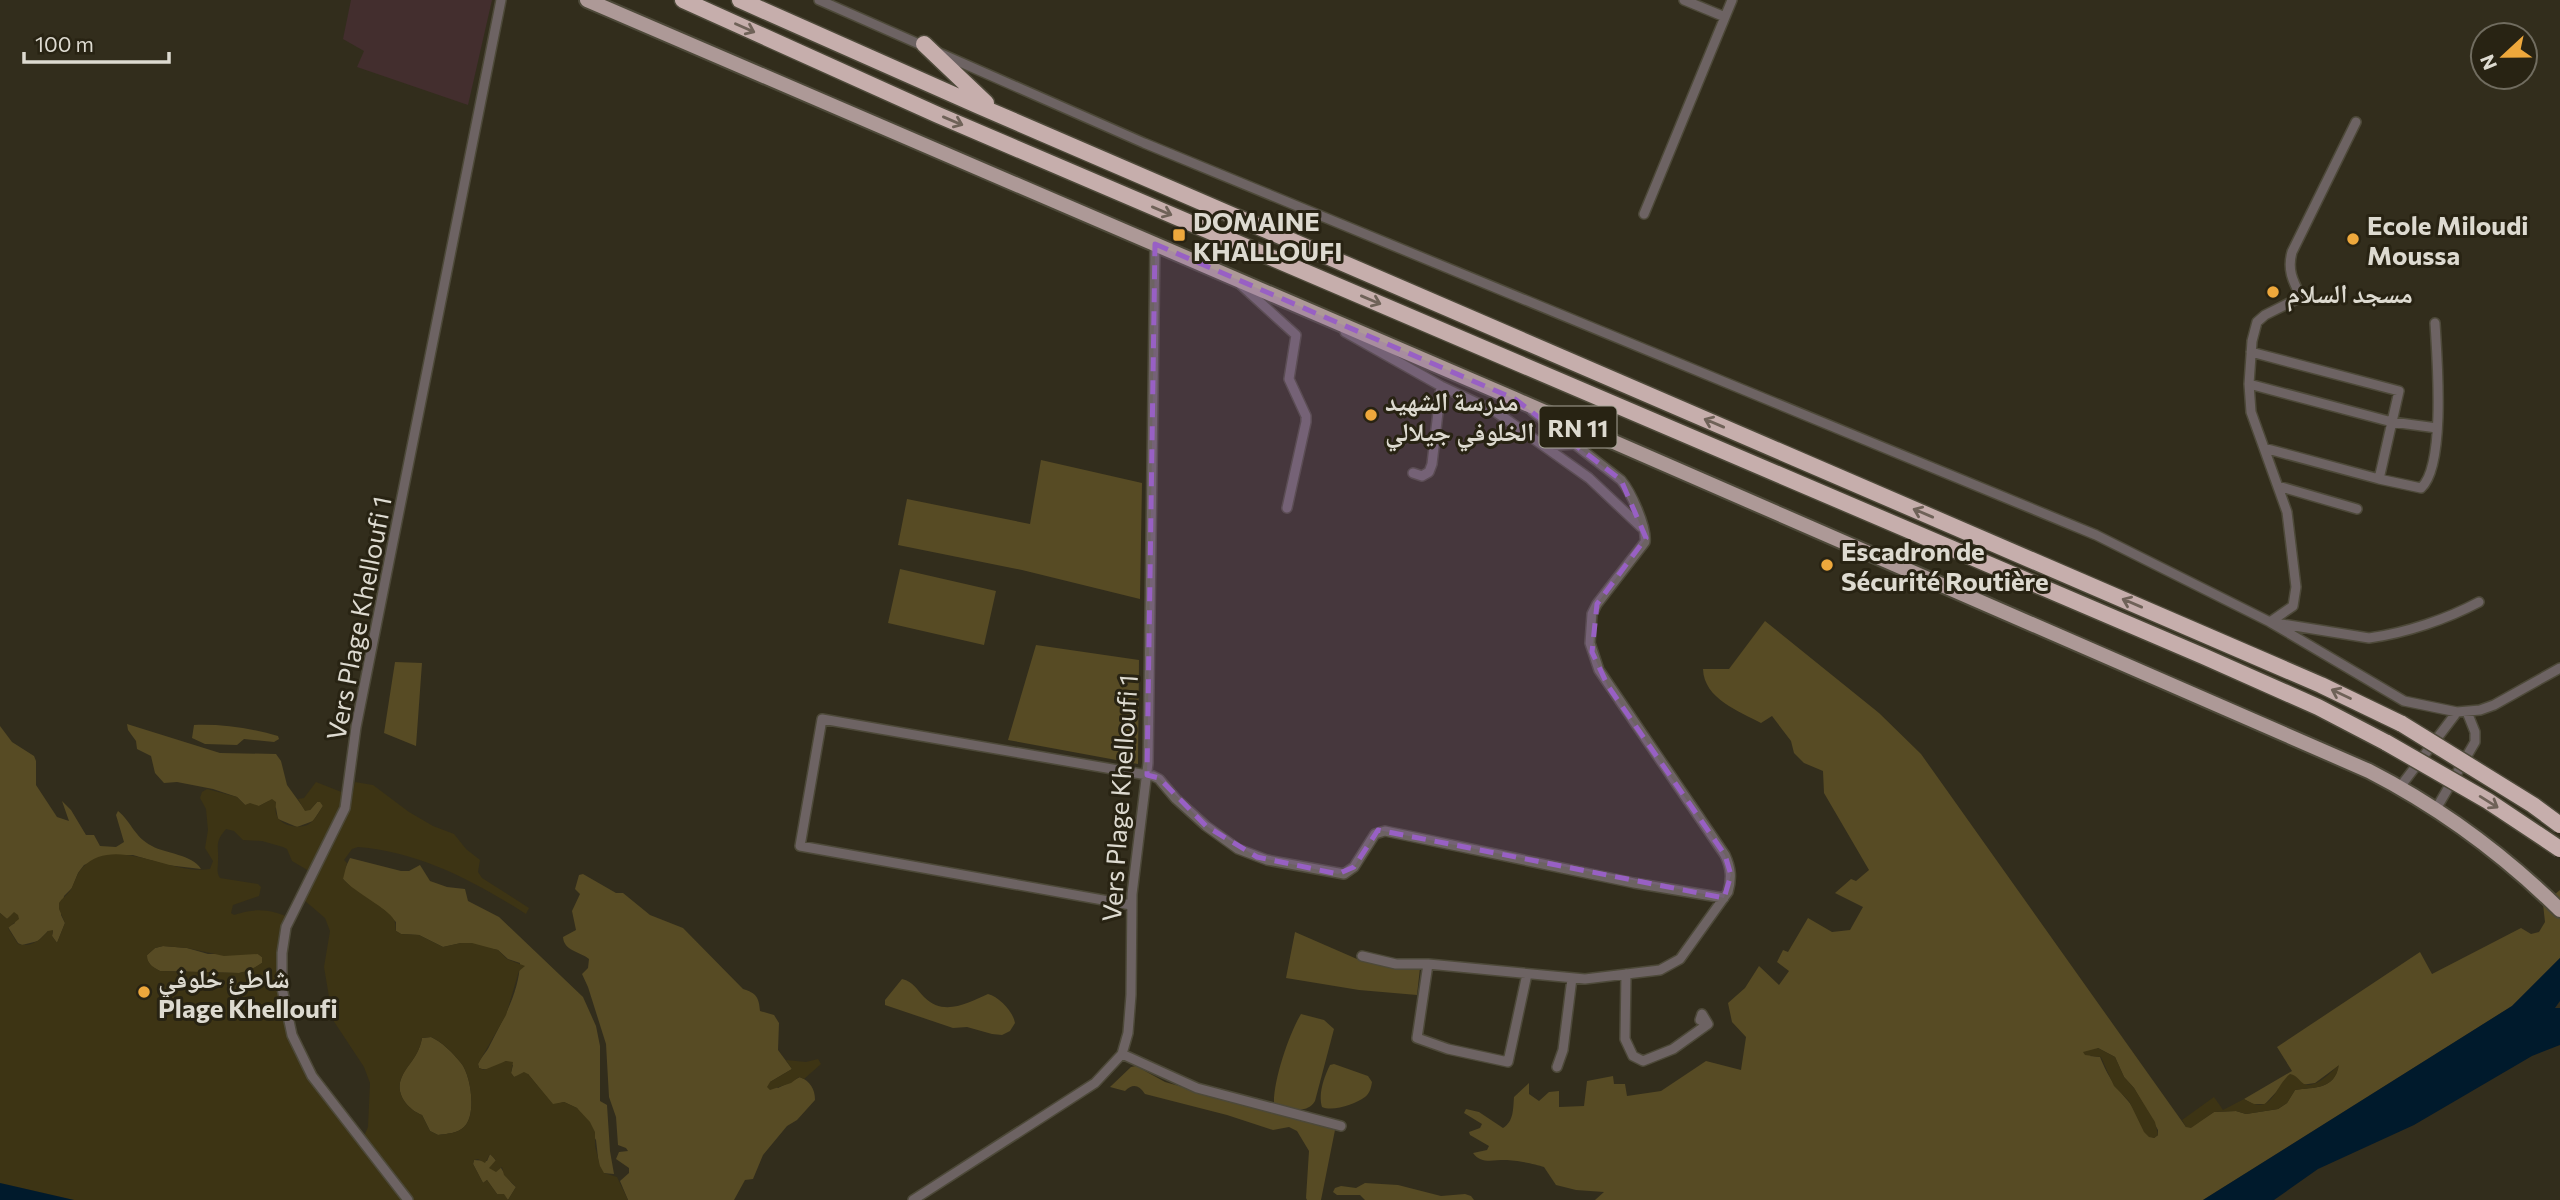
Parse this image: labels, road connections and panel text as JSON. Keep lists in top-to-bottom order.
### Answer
{
  "streets": {
    "main road": ["RN 11"],
    "street": ["Vers Plage Khelloufi 1"]
  },
  "crossings": [
    ["RN 11", "Vers Plage Khelloufi 1"]
  ],
  "places": {
    "transit": ["DOMAINE KHALLOUFI"],
    "other": [
      "Ecole Miloudi Moussa",
      "مسجد السلام",
      "مدرسة الشهيد الخلوفي جيلالي",
      "Escadron de Sécurité Routière",
      "شاطئ خلوفي Plage Khelloufi"
    ]
  },
  "scale_bar": "100 m",
  "north": "left"
}
